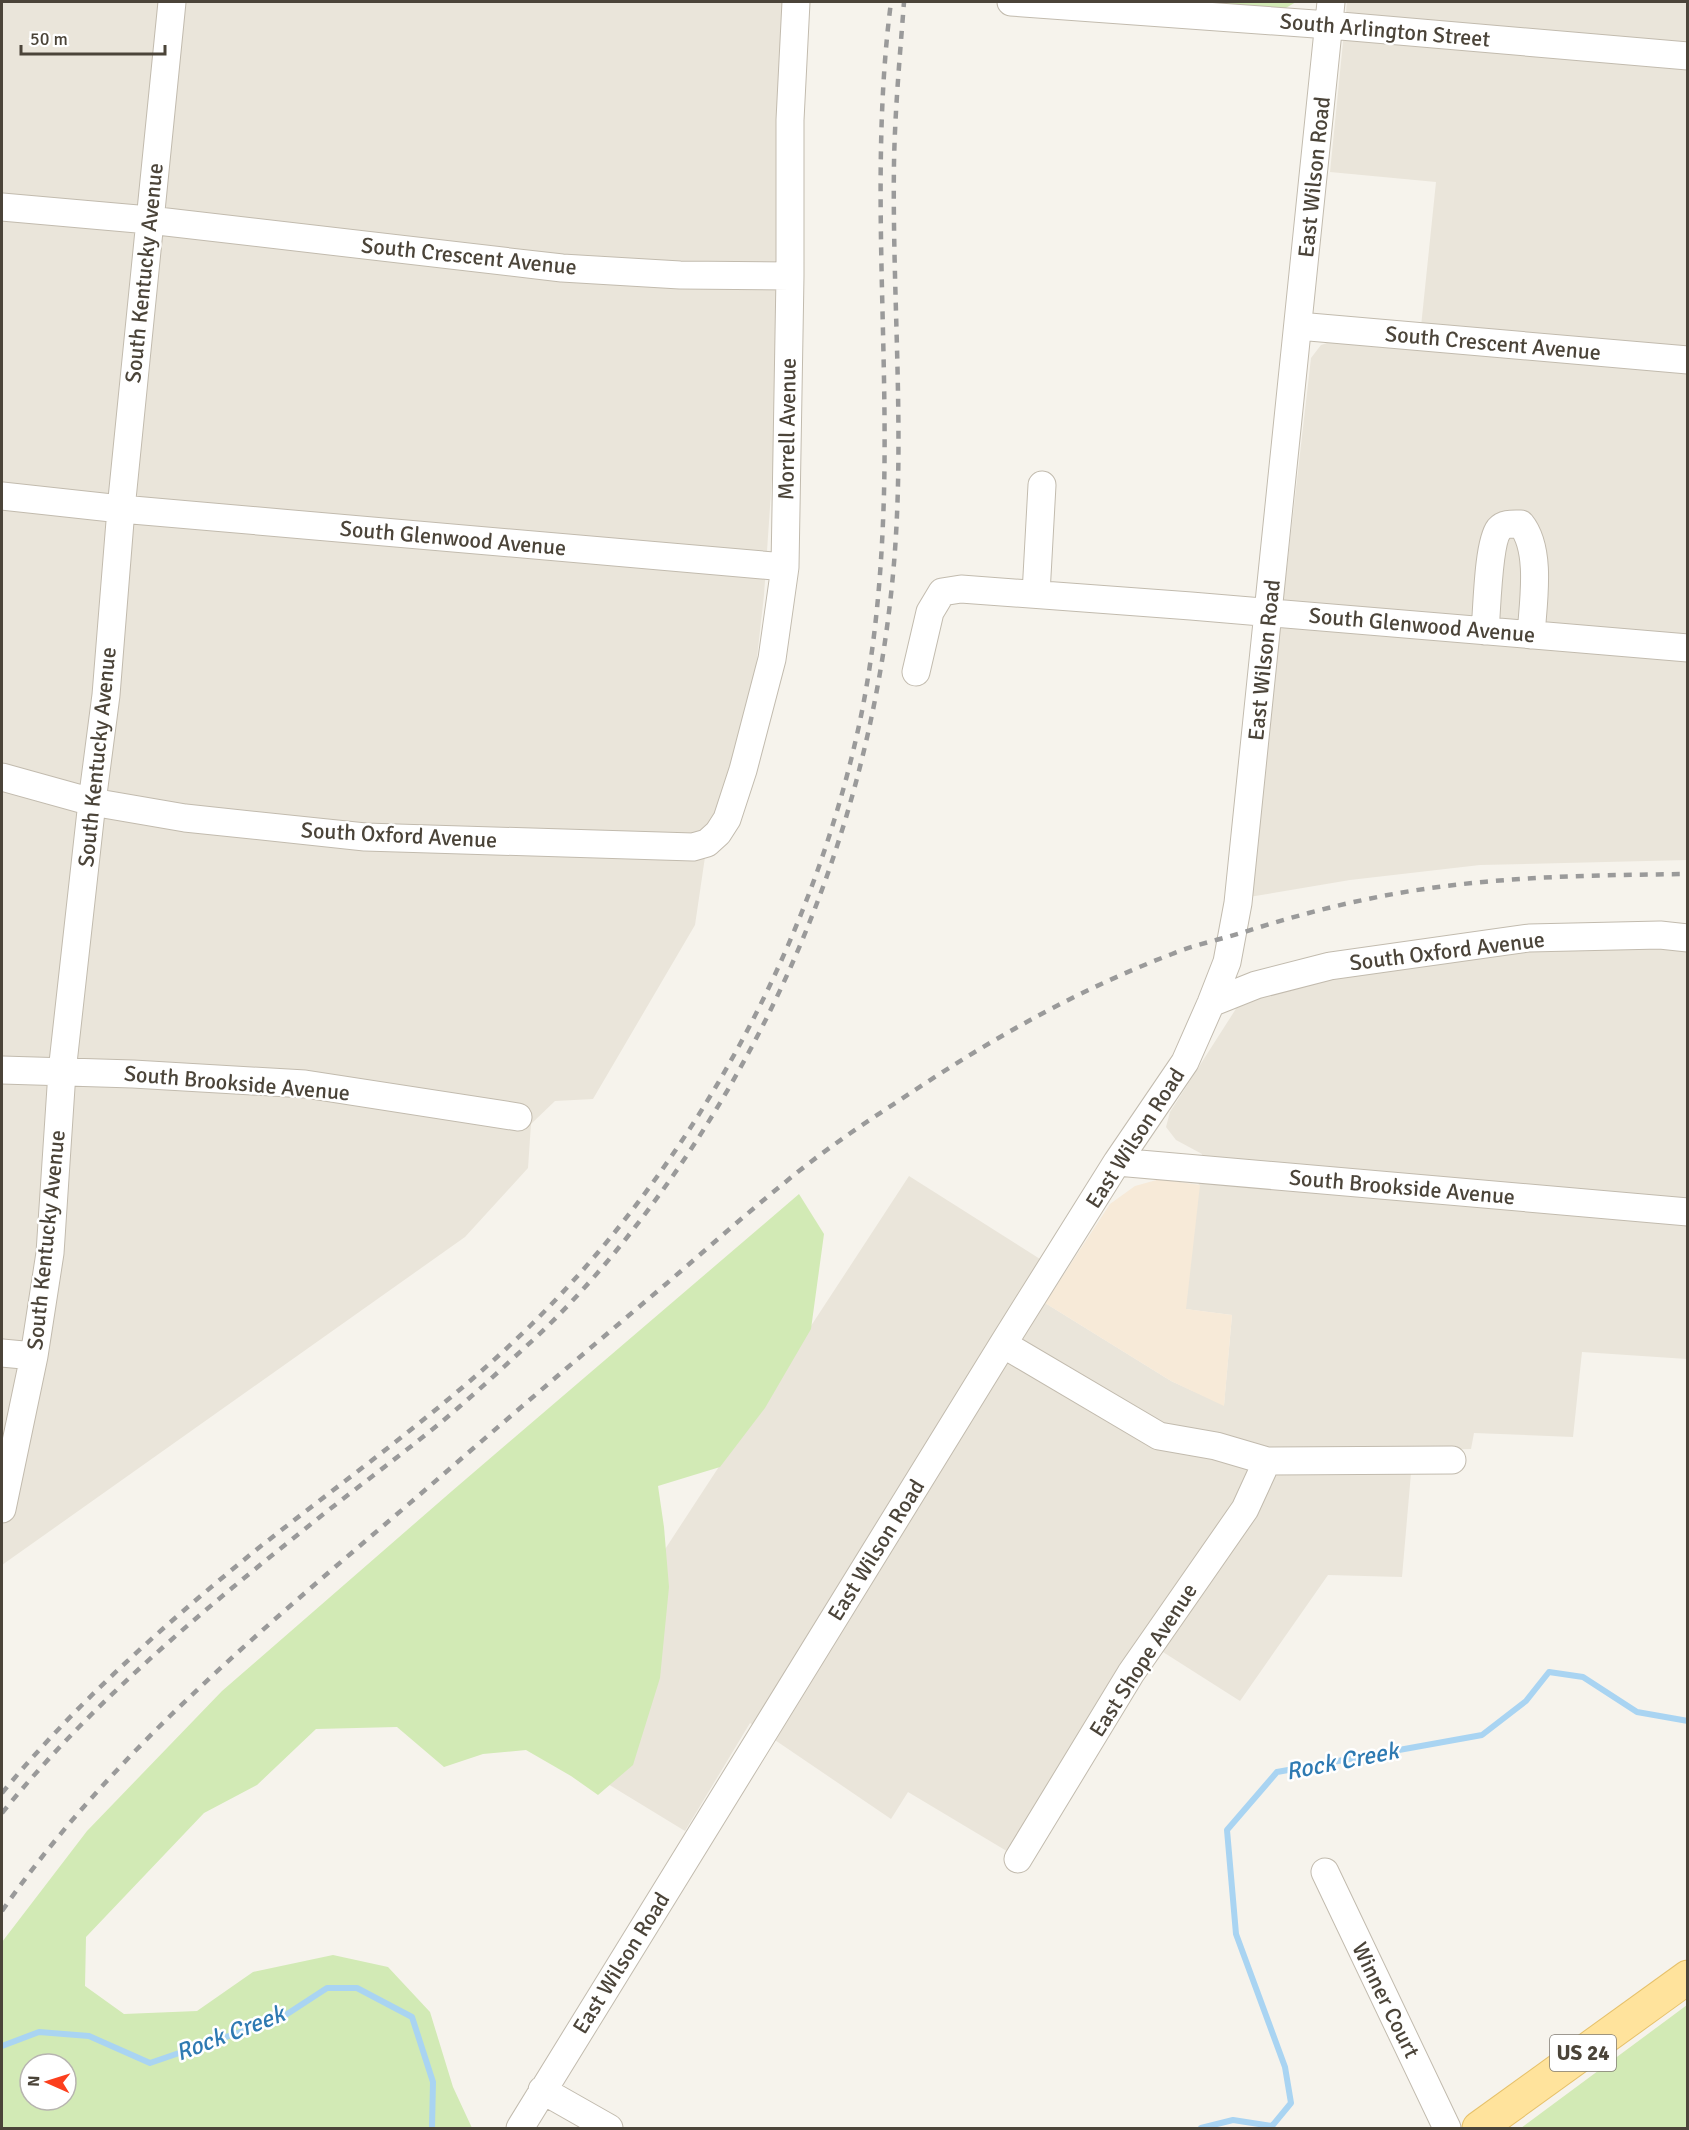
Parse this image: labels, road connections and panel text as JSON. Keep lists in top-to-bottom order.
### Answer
{
  "streets": {
    "main road": ["US 24"],
    "street": [
      "South Arlington Street",
      "East Wilson Road",
      "South Crescent Avenue",
      "South Kentucky Avenue",
      "Morrell Avenue",
      "South Glenwood Avenue",
      "South Oxford Avenue",
      "South Brookside Avenue",
      "East Shope Avenue",
      "Winner Court"
    ]
  },
  "crossings": [
    ["South Arlington Street", "East Wilson Road"],
    ["East Wilson Road", "South Crescent Avenue"],
    ["East Wilson Road", "South Glenwood Avenue"],
    ["East Wilson Road", "South Oxford Avenue"],
    ["East Wilson Road", "South Brookside Avenue"],
    ["South Crescent Avenue", "South Kentucky Avenue"],
    ["South Crescent Avenue", "Morrell Avenue"],
    ["South Kentucky Avenue", "South Glenwood Avenue"],
    ["South Kentucky Avenue", "South Oxford Avenue"],
    ["South Kentucky Avenue", "South Brookside Avenue"],
    ["Morrell Avenue", "South Glenwood Avenue"],
    ["Morrell Avenue", "South Oxford Avenue"]
  ],
  "water": ["Rock Creek"],
  "scale_bar": "50 m",
  "north": "left"
}
